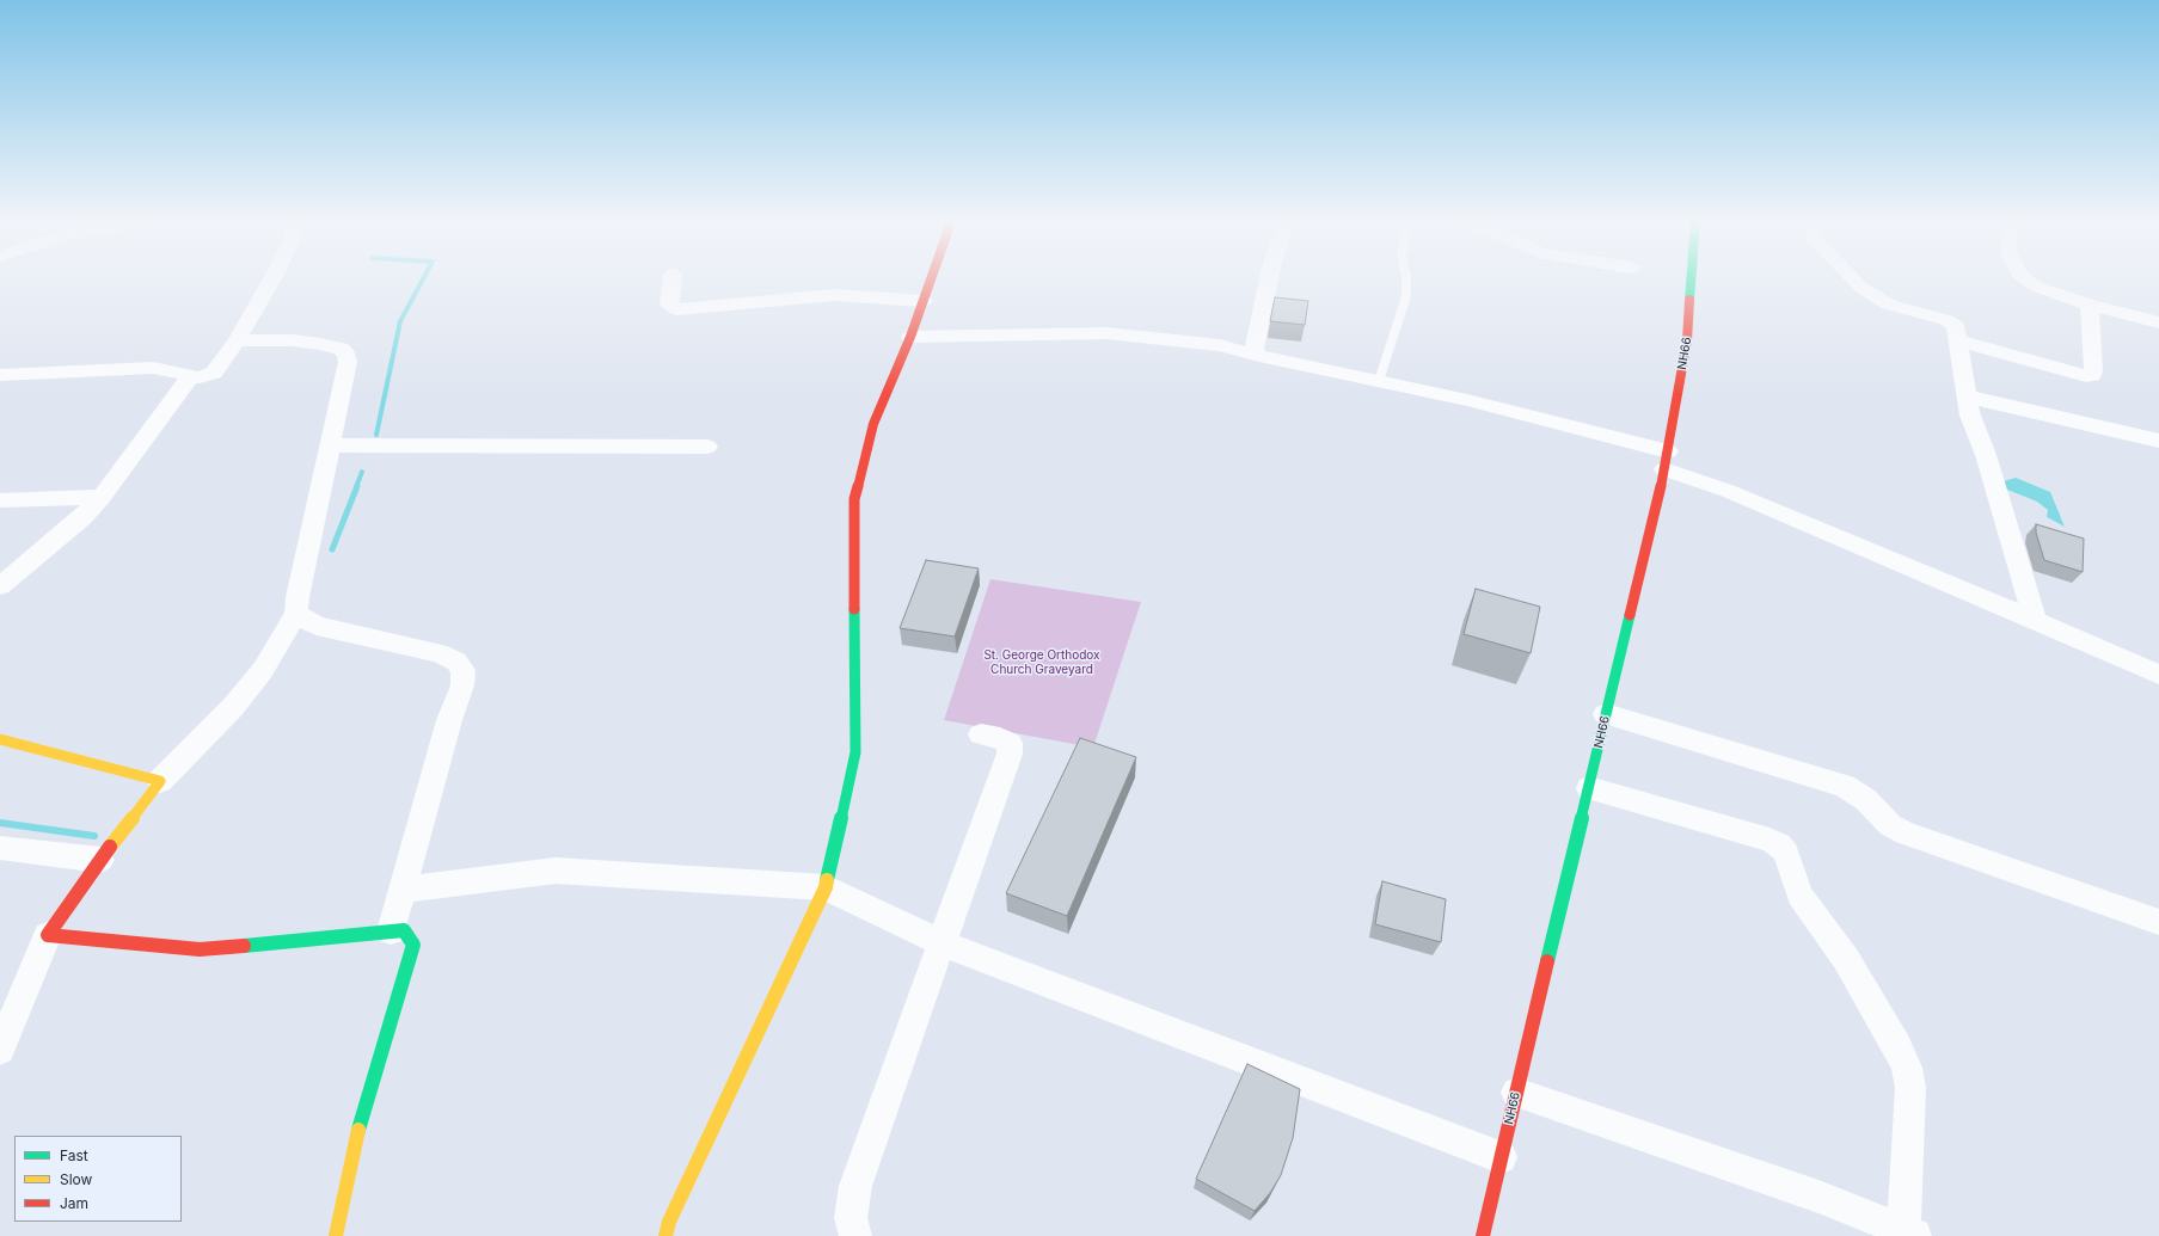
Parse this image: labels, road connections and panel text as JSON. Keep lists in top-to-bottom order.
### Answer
{
  "streets": {
    "main road": ["NH66"]
  },
  "parks": ["St. George Orthodox Church Graveyard"],
  "legend": ["Fast", "Slow", "Jam"]
}
